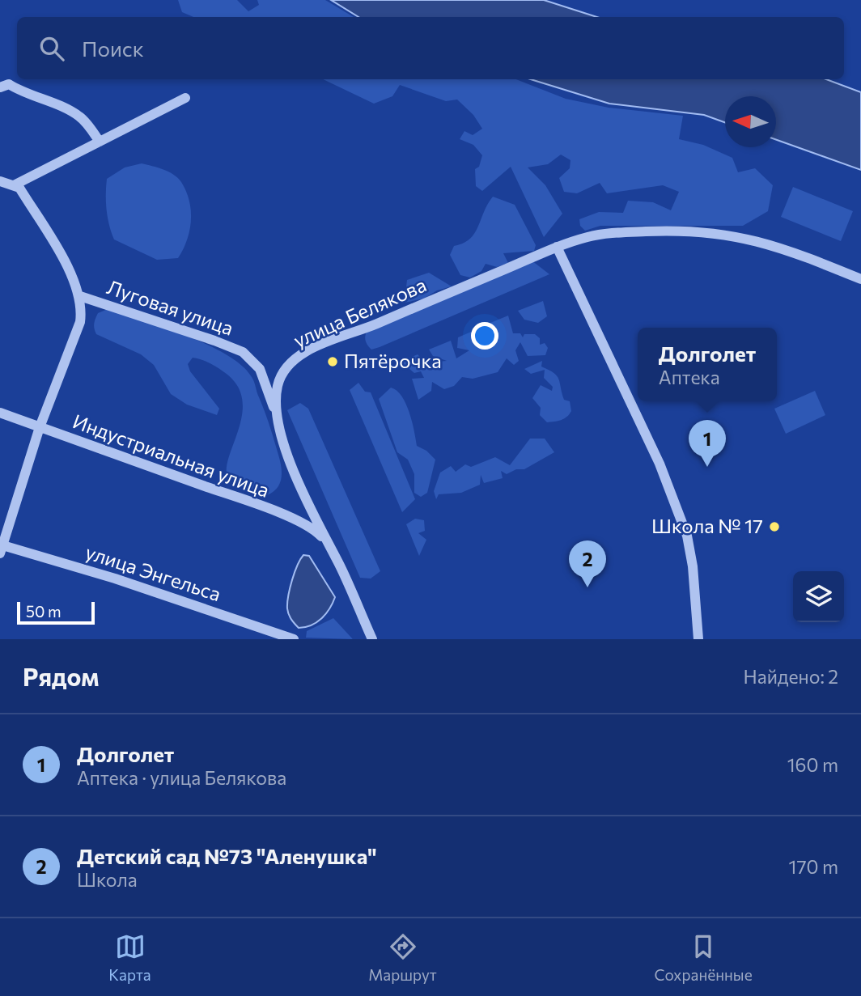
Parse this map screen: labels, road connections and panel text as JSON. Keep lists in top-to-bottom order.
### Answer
{
  "streets": {
    "street": [
      "Луговая улица",
      "улица Белякова",
      "Индустриальная улица",
      "улица Энгельса"
    ]
  },
  "crossings": [
    ["Луговая улица", "улица Белякова"],
    ["Луговая улица", "Индустриальная улица"],
    ["Луговая улица", "улица Энгельса"],
    ["улица Белякова", "Индустриальная улица"]
  ],
  "places": ["Пятёрочка", "Школа № 17"],
  "scale_bar": "50 m",
  "north": "left",
  "page": {
    "search": "Поиск",
    "popup": ["Долголет", "Аптека"],
    "pins": ["1", "2"],
    "scale": "50 m",
    "heading": ["Рядом", "Найдено: 2"],
    "list": [
      {
        "mark": "1",
        "name": "Долголет",
        "note": "Аптека · улица Белякова",
        "value": "160 m"
      },
      {
        "mark": "2",
        "name": "Детский сад №73 \"Аленушка\"",
        "note": "Школа",
        "value": "170 m"
      }
    ],
    "nav": ["Карта", "Маршрут", "Сохранённые"]
  }
}
